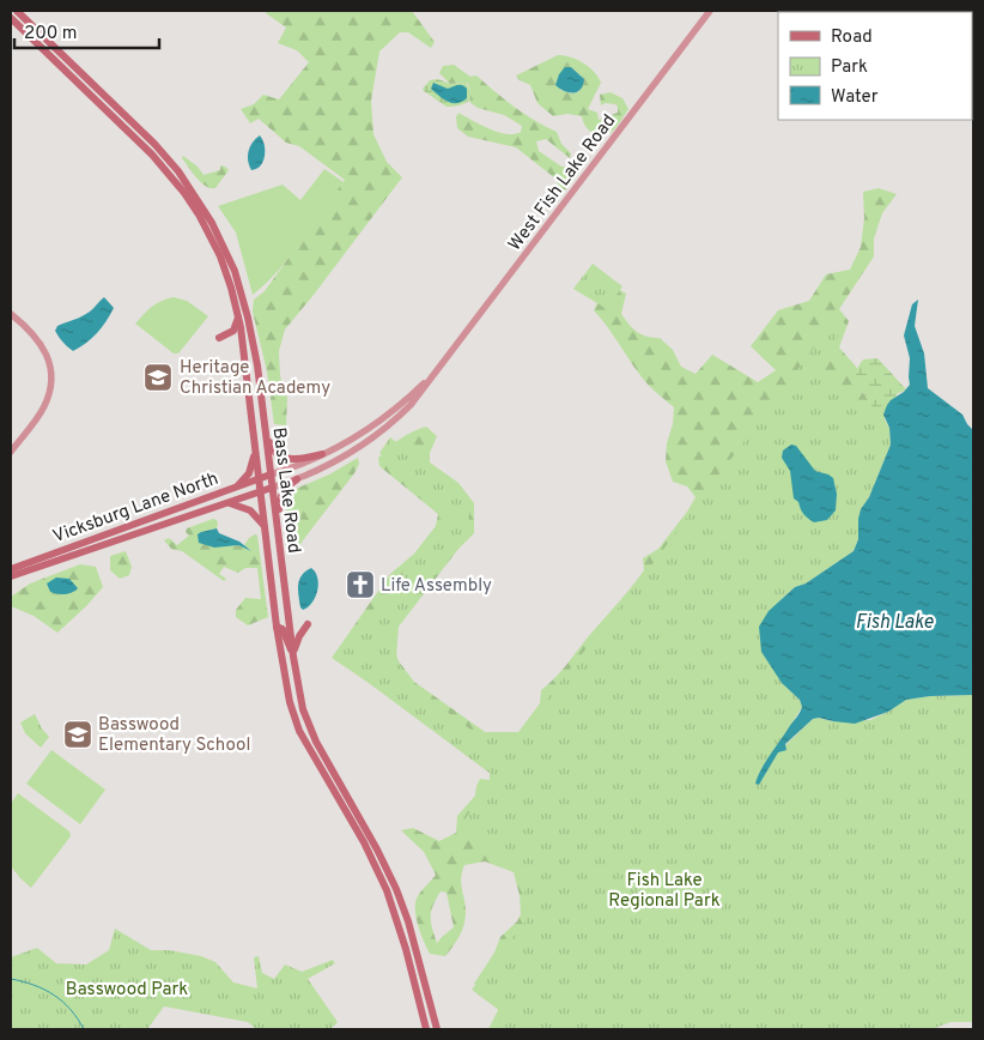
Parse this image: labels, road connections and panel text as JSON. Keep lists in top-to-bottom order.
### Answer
{
  "streets": {
    "main road": ["Bass Lake Road", "Vicksburg Lane North"],
    "street": ["West Fish Lake Road"]
  },
  "crossings": [
    ["West Fish Lake Road", "Bass Lake Road"],
    ["West Fish Lake Road", "Vicksburg Lane North"],
    ["Bass Lake Road", "Vicksburg Lane North"]
  ],
  "water": ["Fish Lake"],
  "parks": ["Fish Lake Regional Park", "Basswood Park"],
  "places": {
    "school or university": ["Heritage Christian Academy", "Basswood Elementary School"],
    "church": ["Life Assembly"]
  },
  "legend": ["Road", "Park", "Water"],
  "scale_bar": "200 m"
}
